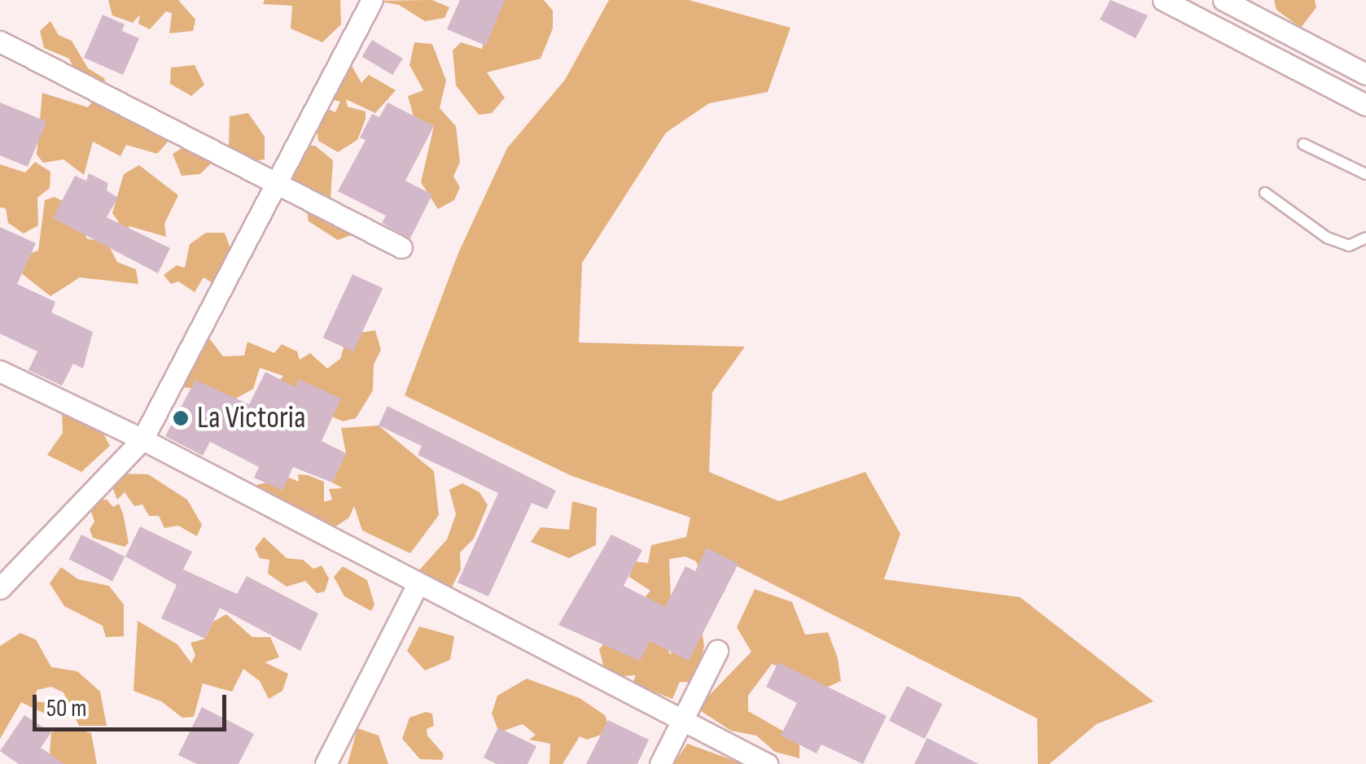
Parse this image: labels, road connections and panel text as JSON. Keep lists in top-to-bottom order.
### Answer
{
  "places": ["La Victoria"],
  "scale_bar": "50 m"
}
